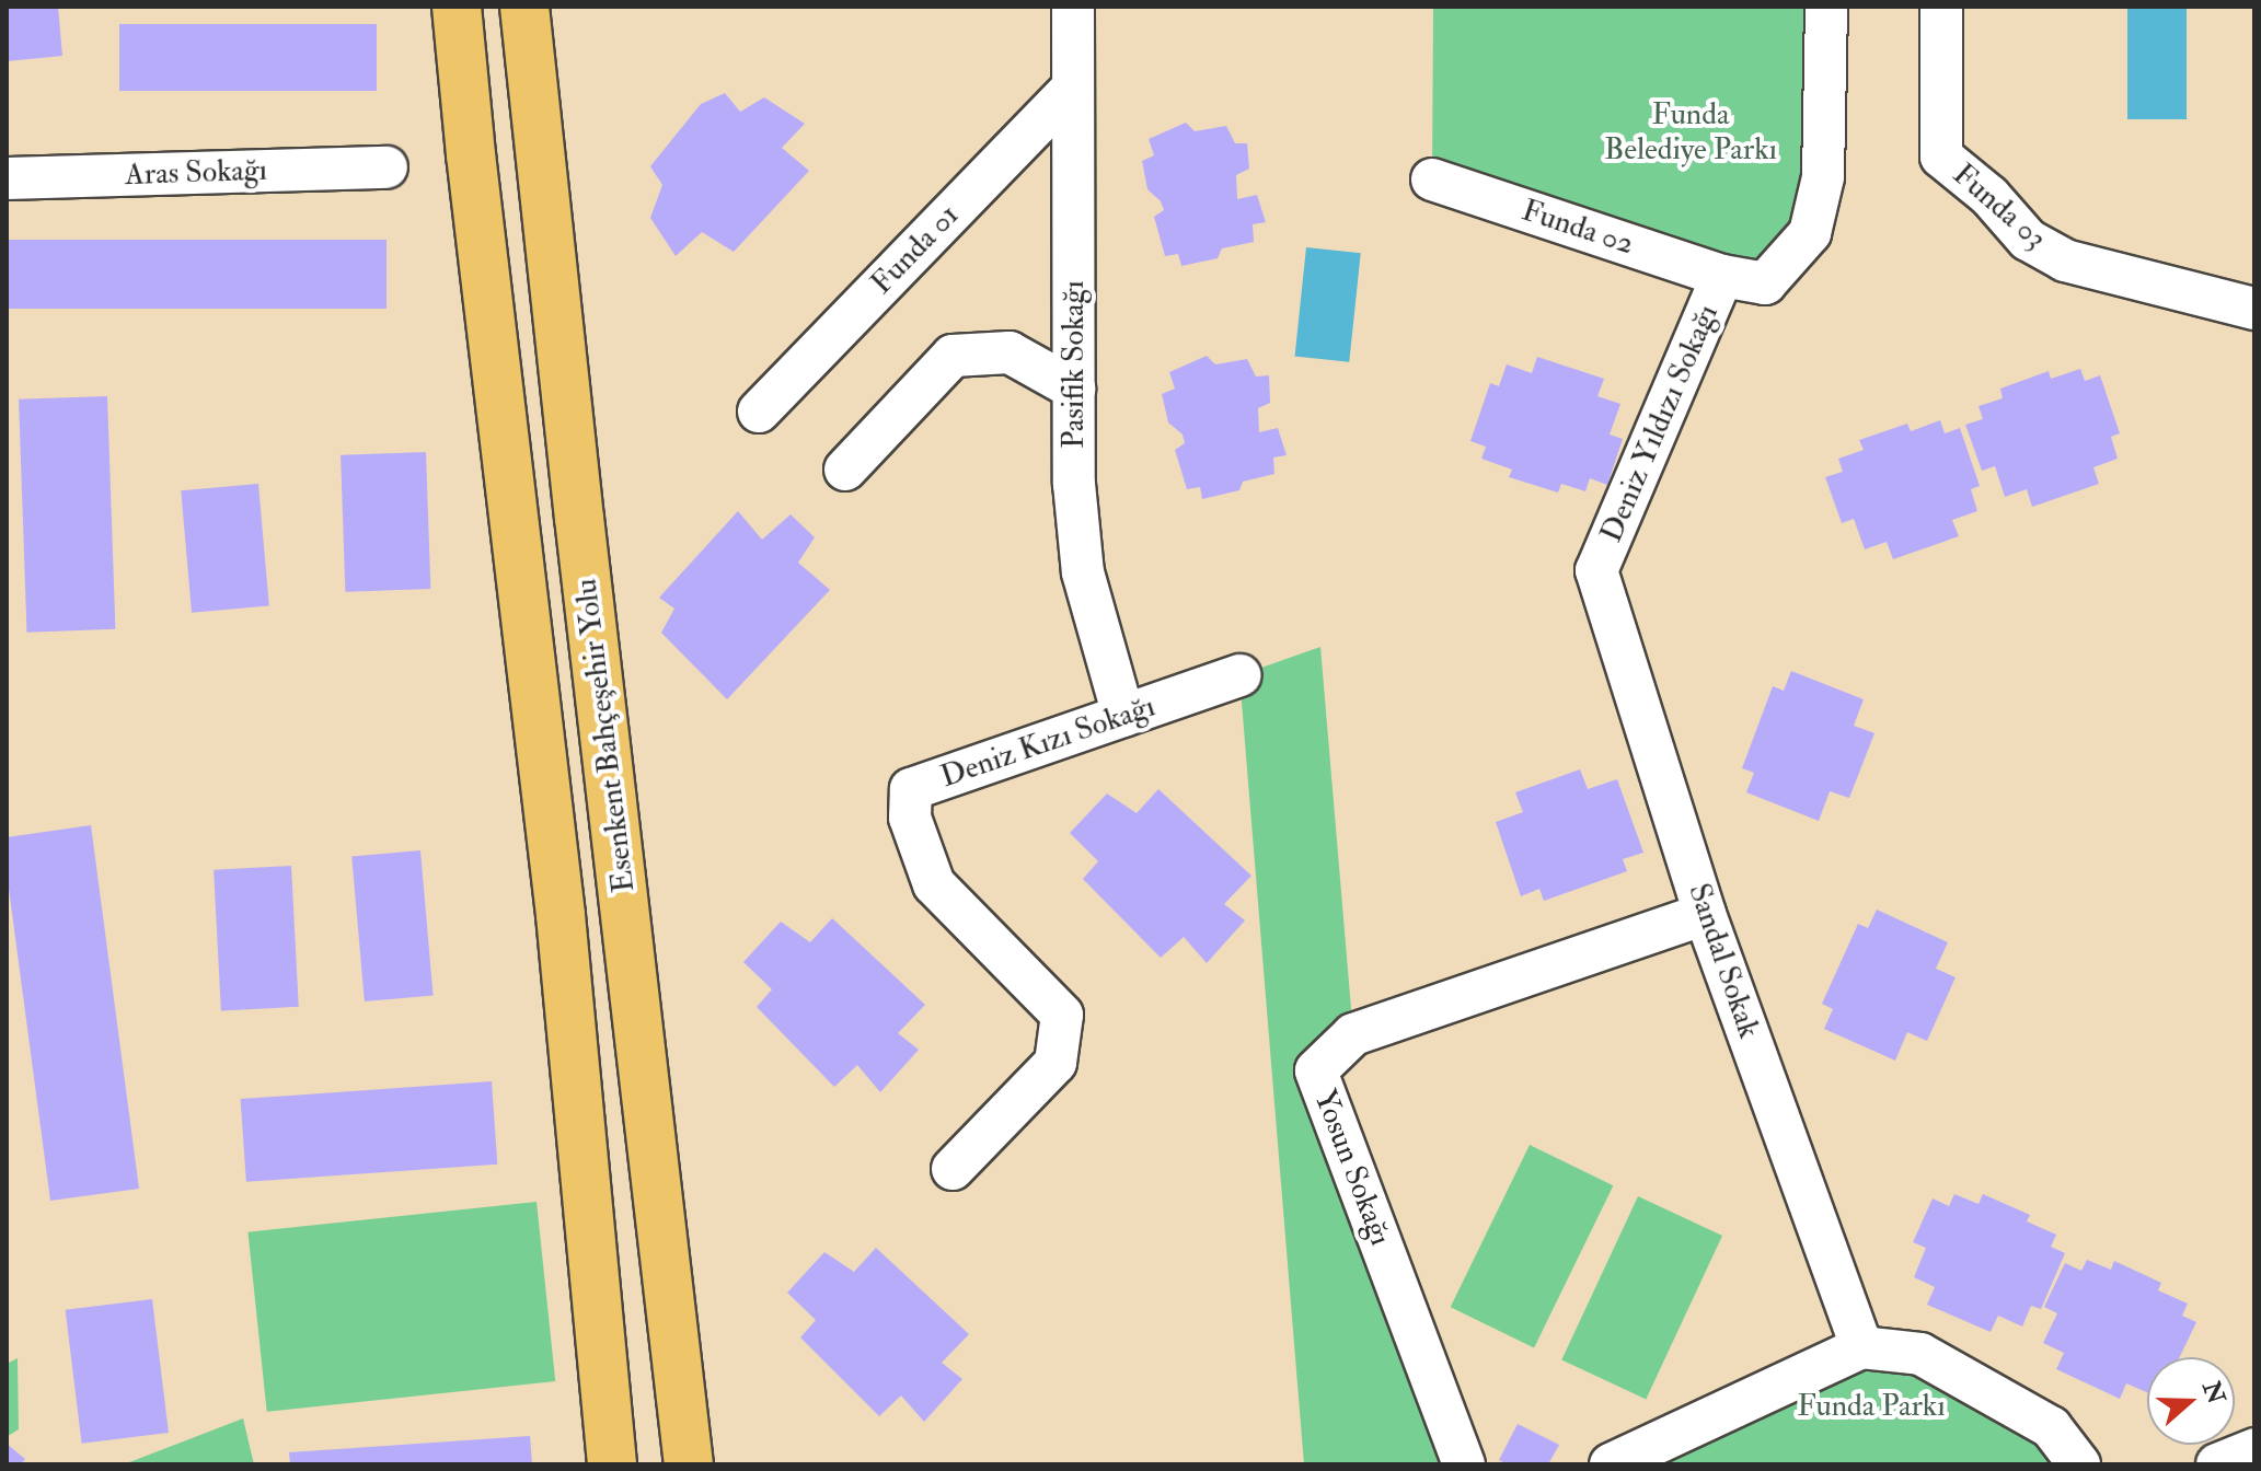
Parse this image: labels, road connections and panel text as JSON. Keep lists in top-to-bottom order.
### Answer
{
  "streets": {
    "main road": ["Esenkent Bahçeşehir Yolu"],
    "street": [
      "Aras Sokağı",
      "Funda 03",
      "Funda 02",
      "Funda 01",
      "Pasifik Sokağı",
      "Deniz Yıldızı Sokağı",
      "Deniz Kızı Sokağı",
      "Sandal Sokak",
      "Yosun Sokağı"
    ]
  },
  "crossings": [
    ["Funda 02", "Deniz Yıldızı Sokağı"],
    ["Funda 01", "Pasifik Sokağı"],
    ["Pasifik Sokağı", "Deniz Kızı Sokağı"],
    ["Deniz Yıldızı Sokağı", "Sandal Sokak"],
    ["Sandal Sokak", "Yosun Sokağı"]
  ],
  "parks": ["Funda Belediye Parkı", "Funda Parkı"],
  "north": "right"
}
